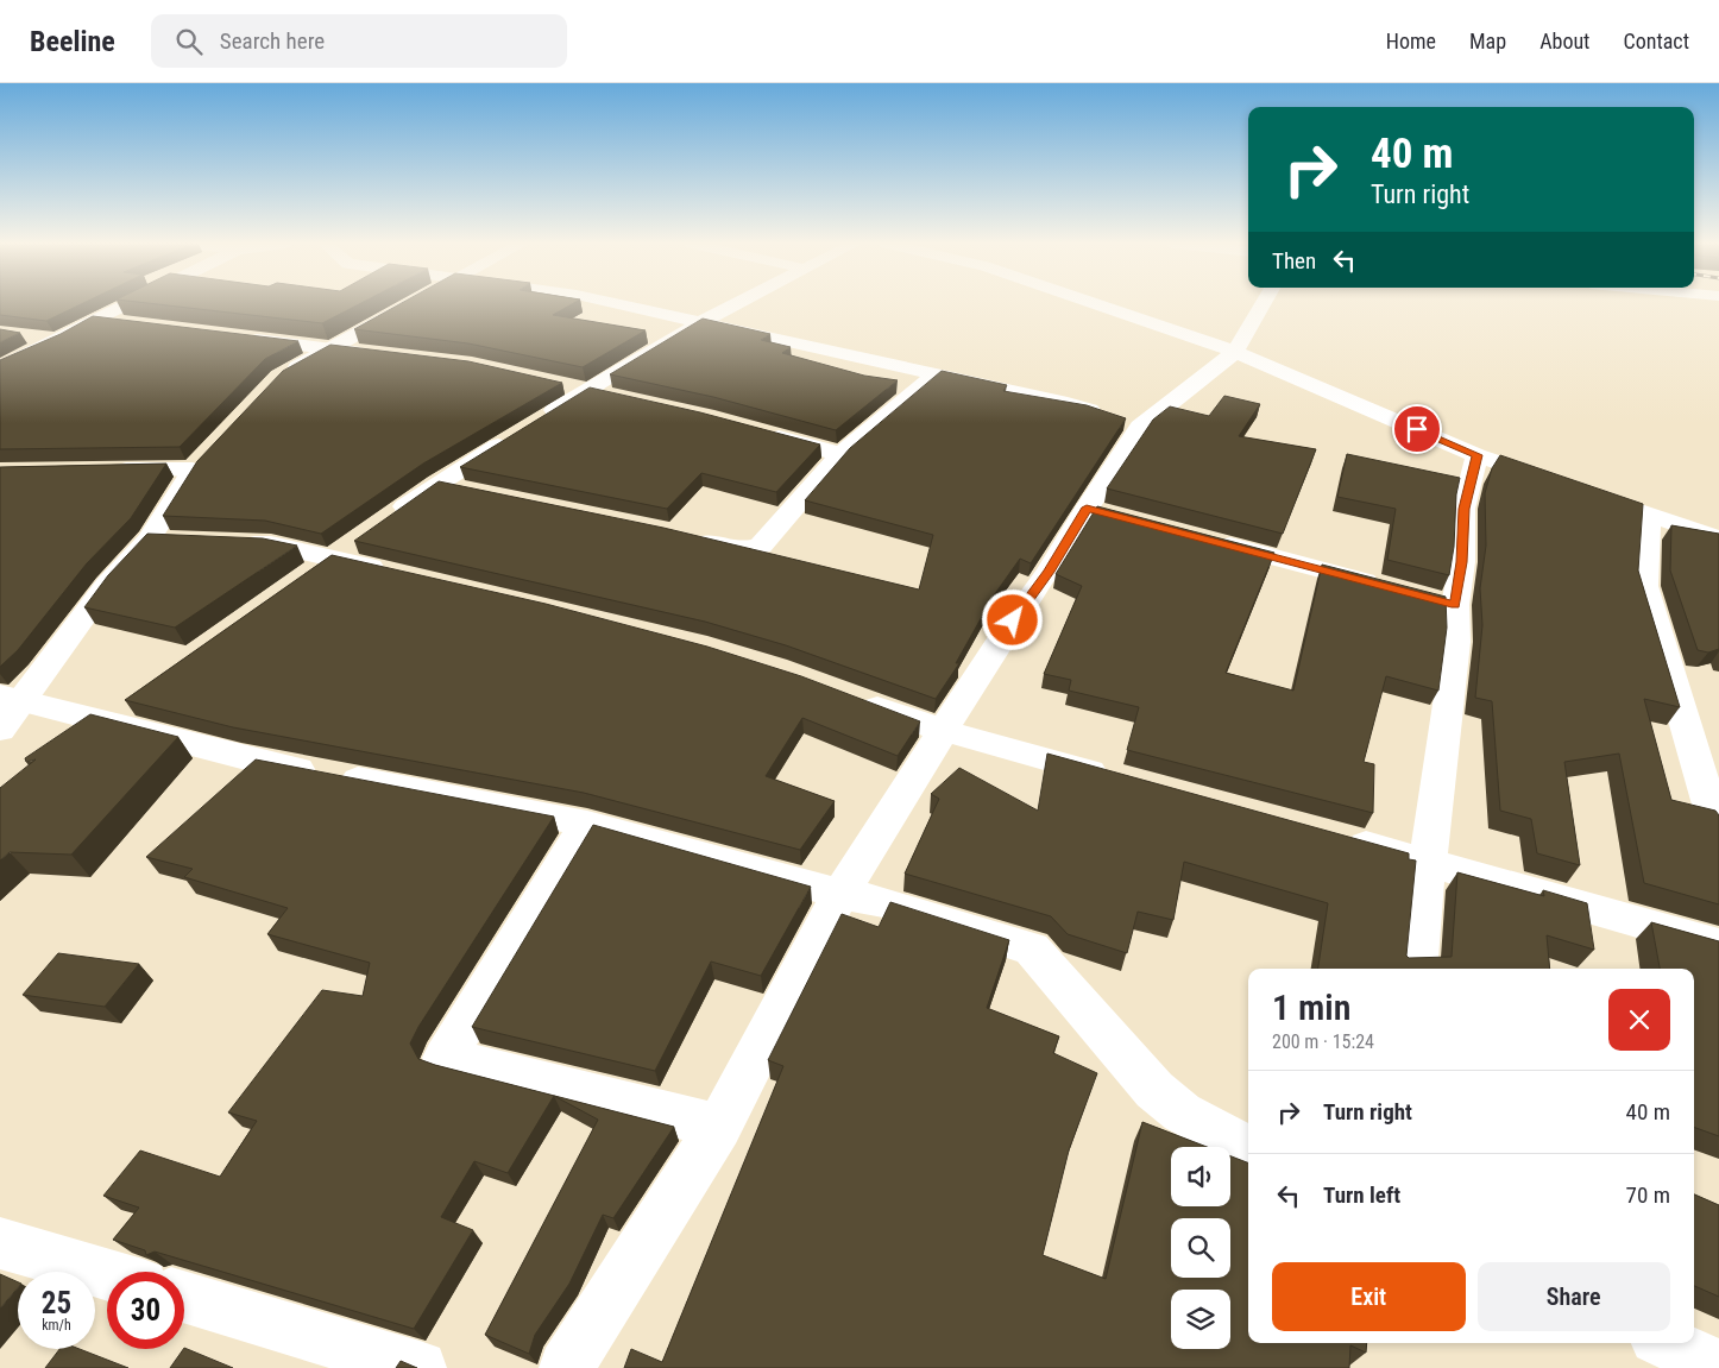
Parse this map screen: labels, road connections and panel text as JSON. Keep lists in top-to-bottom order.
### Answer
{
  "page": {
    "header": "Beeline",
    "search": "Search here",
    "nav": [
      "Home",
      "Map",
      "About",
      "Contact"
    ],
    "turn": ["40 m", "Turn right"],
    "then": "Then",
    "heading": ["1 min", "200 m · 15:24"],
    "list": [
      {
        "name": "Turn right",
        "value": "40 m"
      },
      {
        "name": "Turn left",
        "value": "70 m"
      }
    ],
    "buttons": ["Exit", "Share"],
    "speed": "25 km/h",
    "limit": "30"
  }
}
